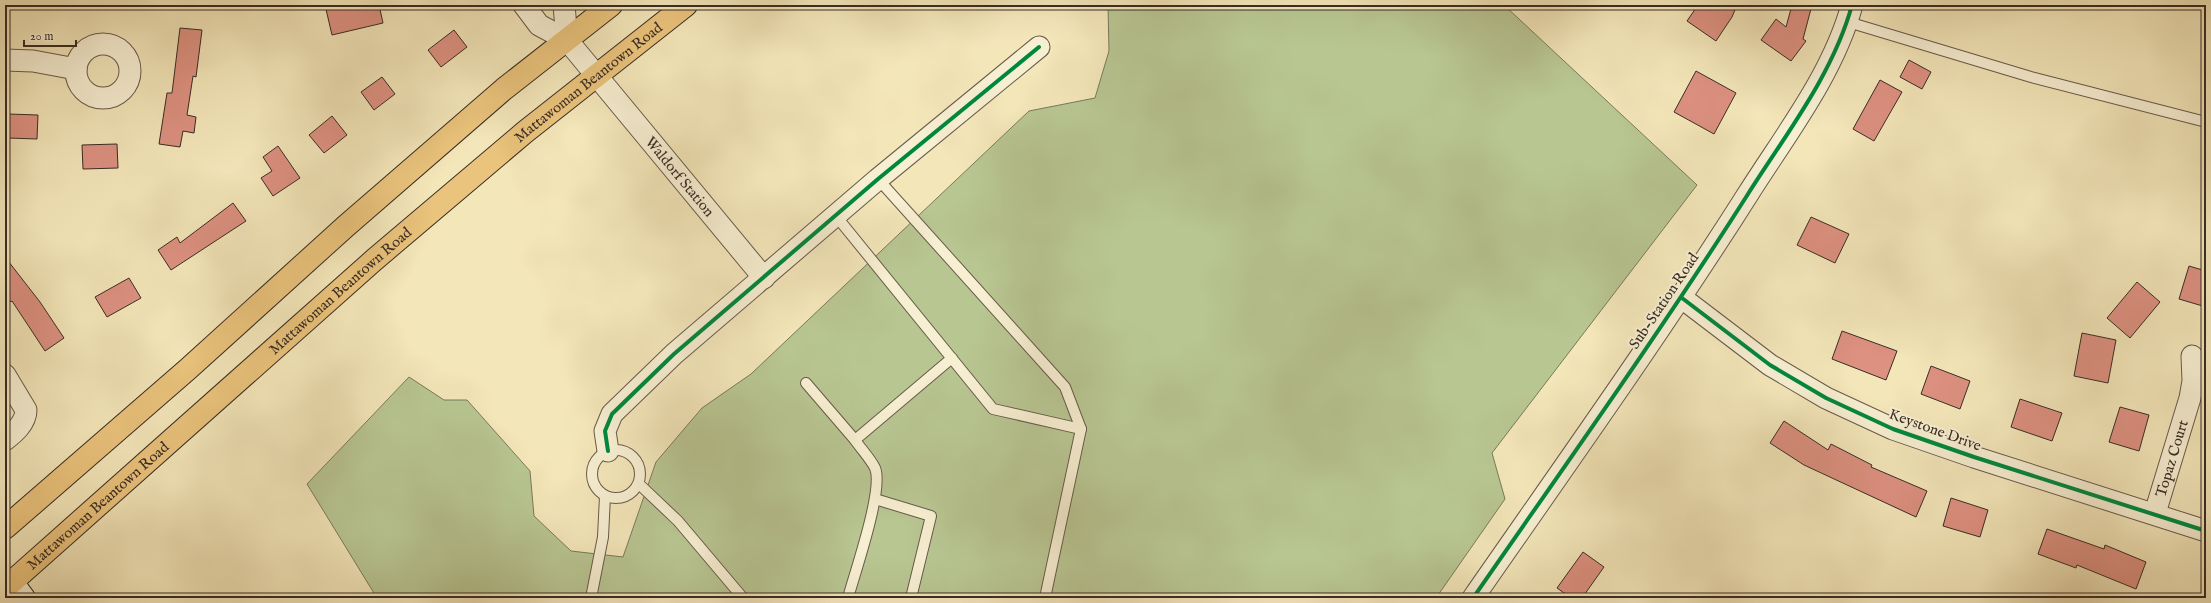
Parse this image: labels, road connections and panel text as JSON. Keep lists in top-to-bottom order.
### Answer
{
  "streets": {
    "highway": ["Mattawoman Beantown Road"],
    "street": [
      "Waldorf Station",
      "Sub-Station Road",
      "Keystone Drive",
      "Topaz Court"
    ]
  },
  "crossings": [
    ["Mattawoman Beantown Road", "Waldorf Station"],
    ["Sub-Station Road", "Keystone Drive"],
    ["Keystone Drive", "Topaz Court"]
  ],
  "scale_bar": "20 m"
}
